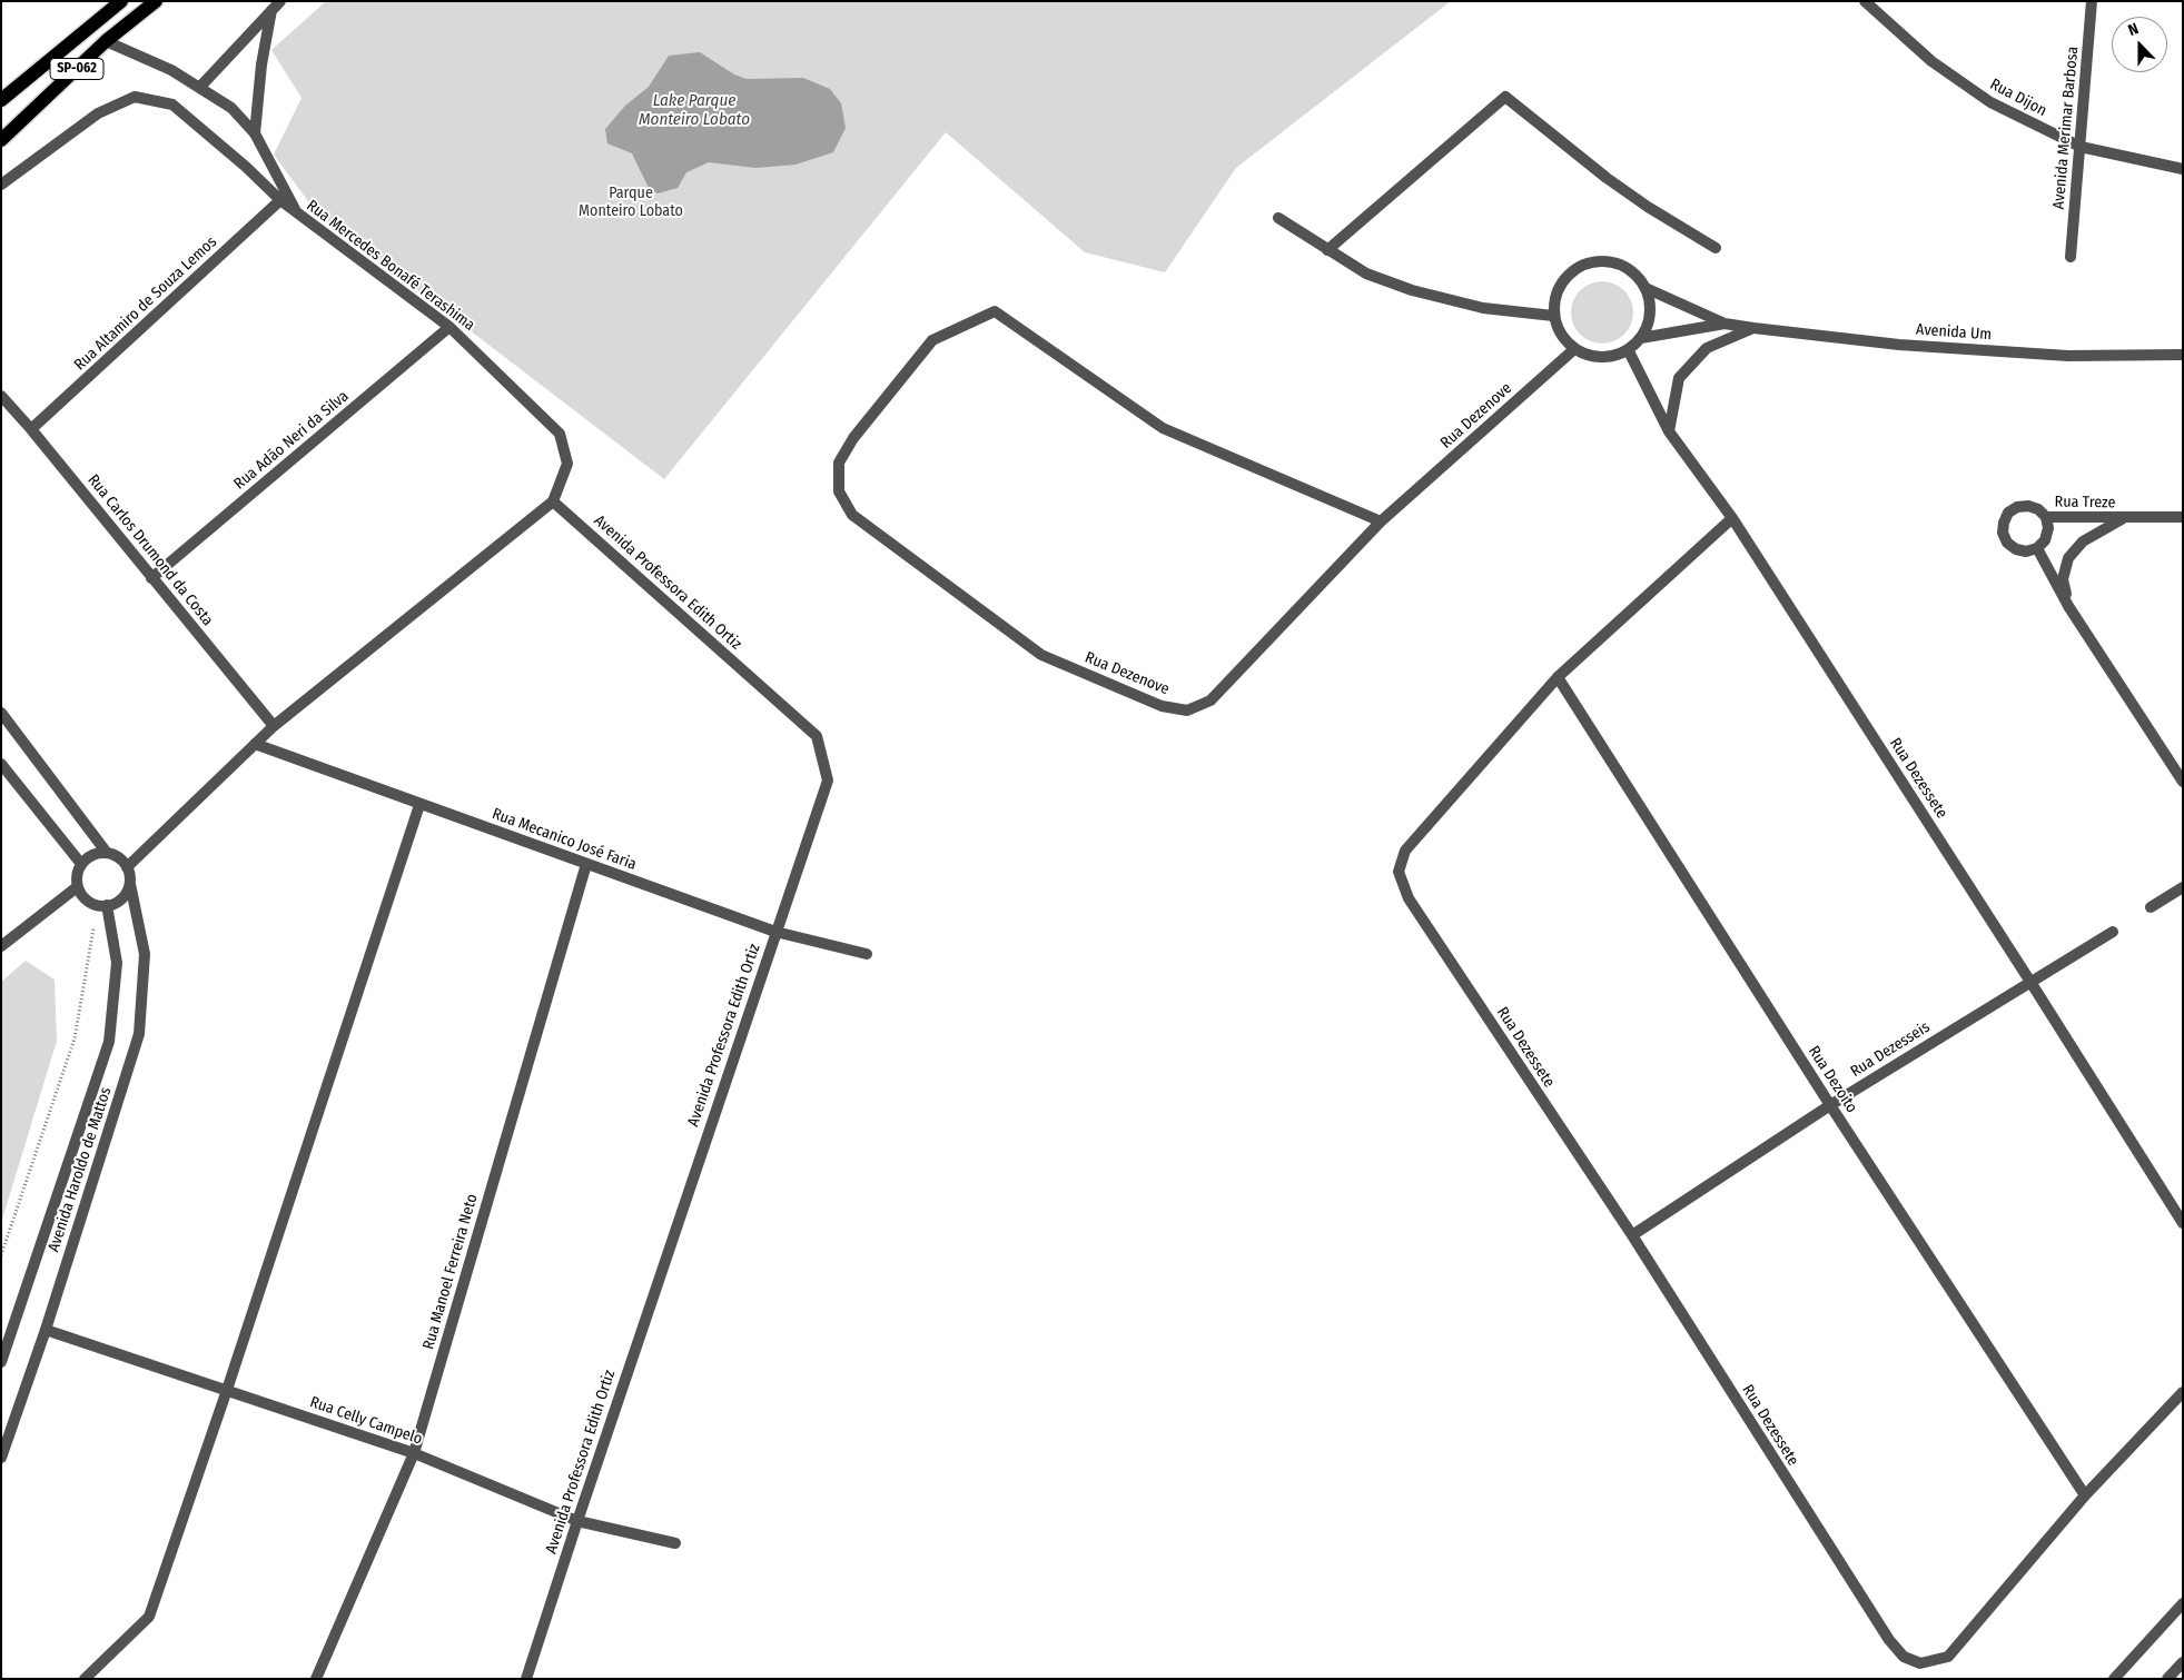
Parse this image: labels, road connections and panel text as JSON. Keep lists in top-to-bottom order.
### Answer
{
  "streets": {
    "main road": ["SP-062"],
    "street": [
      "Rua Dijon",
      "Avenida Merimar Barbosa",
      "Rua Mercedes Bonafé Terashima",
      "Rua Altamiro de Souza Lemos",
      "Avenida Um",
      "Rua Dezenove",
      "Rua Adão Neri da Silva",
      "Rua Treze",
      "Rua Carlos Drumond da Costa",
      "Avenida Professora Edith Ortiz",
      "Rua Dezessete",
      "Rua Mecanico José Faria",
      "Rua Dezesseis",
      "Rua Dezoito",
      "Avenida Haroldo de Mattos",
      "Rua Manoel Ferreira Neto",
      "Rua Celly Campelo"
    ]
  },
  "crossings": [
    ["Rua Dijon", "Avenida Merimar Barbosa"],
    ["Rua Mercedes Bonafé Terashima", "Rua Altamiro de Souza Lemos"],
    ["Rua Mercedes Bonafé Terashima", "Rua Adão Neri da Silva"],
    ["Rua Mercedes Bonafé Terashima", "Avenida Professora Edith Ortiz"],
    ["Rua Altamiro de Souza Lemos", "Rua Carlos Drumond da Costa"],
    ["Avenida Um", "Rua Dezenove"],
    ["Avenida Um", "Rua Dezessete"],
    ["Rua Dezenove", "Rua Dezessete"],
    ["Rua Adão Neri da Silva", "Rua Carlos Drumond da Costa"],
    ["Avenida Professora Edith Ortiz", "Rua Mecanico José Faria"],
    ["Avenida Professora Edith Ortiz", "Rua Celly Campelo"],
    ["Rua Dezessete", "Rua Dezesseis"],
    ["Rua Dezessete", "Rua Dezoito"],
    ["Rua Mecanico José Faria", "Rua Manoel Ferreira Neto"],
    ["Rua Dezesseis", "Rua Dezoito"],
    ["Avenida Haroldo de Mattos", "Rua Celly Campelo"],
    ["Rua Manoel Ferreira Neto", "Rua Celly Campelo"]
  ],
  "water": ["Lake Parque Monteiro Lobato"],
  "parks": ["Parque Monteiro Lobato"],
  "north": "top"
}
